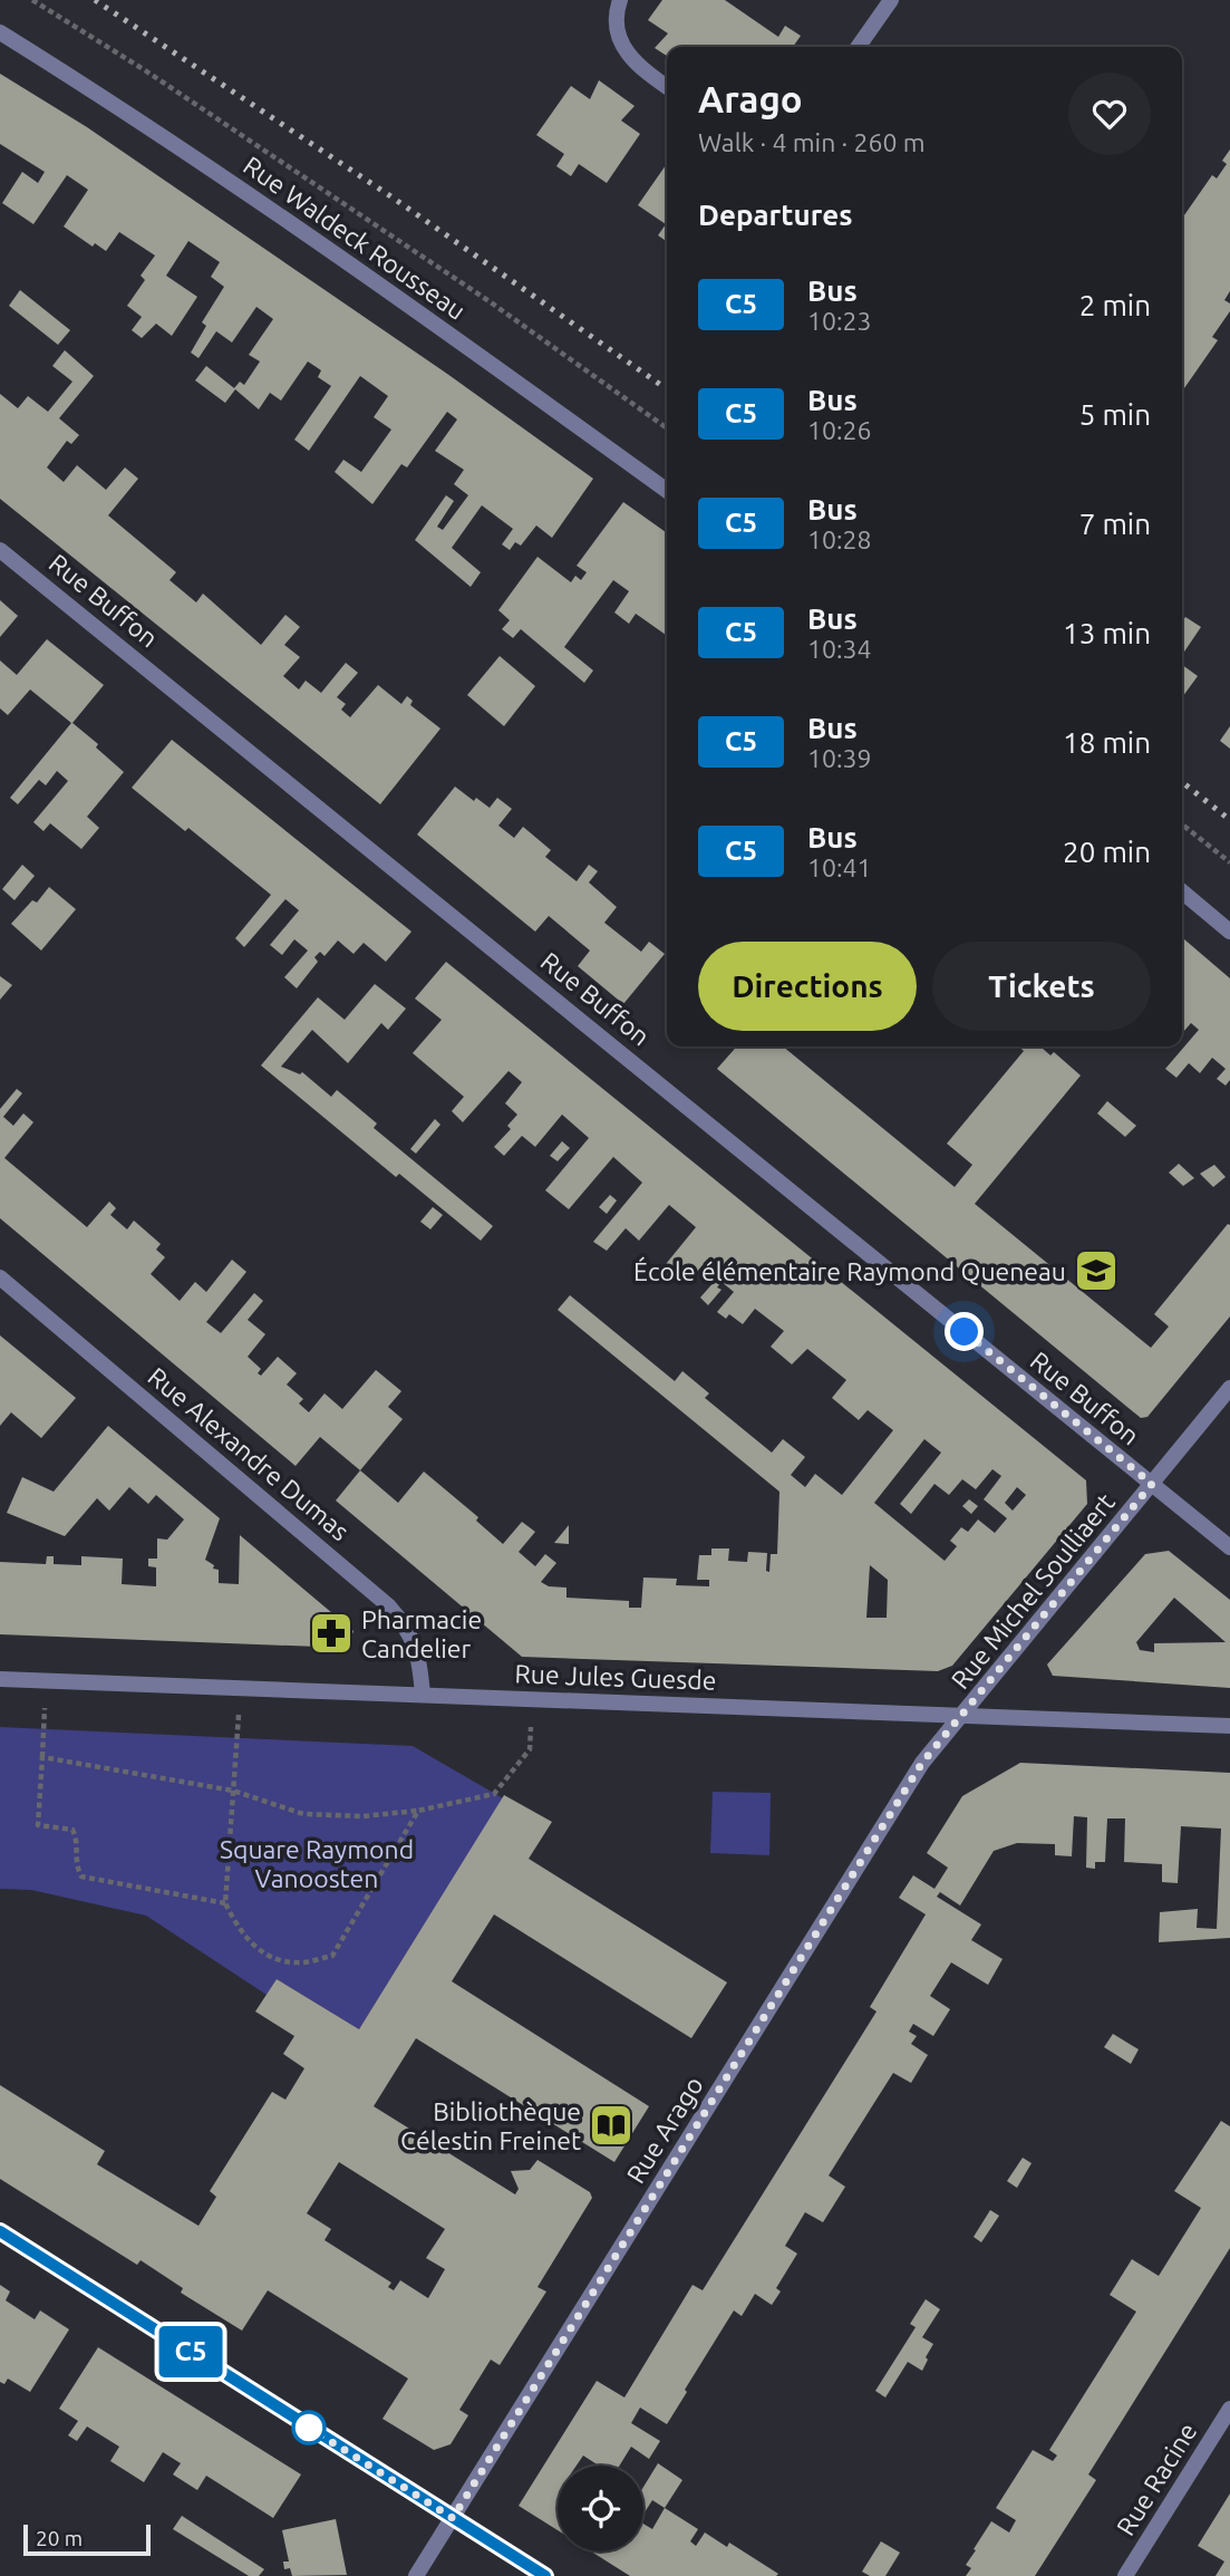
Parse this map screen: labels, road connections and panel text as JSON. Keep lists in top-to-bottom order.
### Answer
{
  "streets": {
    "street": [
      "Rue Waldeck Rousseau",
      "Rue Buffon",
      "Rue Alexandre Dumas",
      "Rue Michel Soulliaert",
      "Rue Jules Guesde",
      "Rue Arago",
      "Rue Racine"
    ]
  },
  "crossings": [
    ["Rue Buffon", "Rue Michel Soulliaert"],
    ["Rue Alexandre Dumas", "Rue Jules Guesde"],
    ["Rue Michel Soulliaert", "Rue Jules Guesde"],
    ["Rue Michel Soulliaert", "Rue Arago"],
    ["Rue Jules Guesde", "Rue Arago"]
  ],
  "parks": ["Square Raymond Vanoosten"],
  "places": {
    "school or university": ["École élémentaire Raymond Queneau"],
    "pharmacy": ["Pharmacie Candelier"],
    "library": ["Bibliothèque Célestin Freinet"]
  },
  "lines": ["bus line C5"],
  "scale_bar": "20 m",
  "page": {
    "on_map": "C5",
    "heading": [
      ["Arago", "Walk · 4 min · 260 m"],
      "Departures"
    ],
    "list": [
      {
        "mark": "C5",
        "name": "Bus",
        "note": "10:23",
        "value": "2 min"
      },
      {
        "mark": "C5",
        "name": "Bus",
        "note": "10:26",
        "value": "5 min"
      },
      {
        "mark": "C5",
        "name": "Bus",
        "note": "10:28",
        "value": "7 min"
      },
      {
        "mark": "C5",
        "name": "Bus",
        "note": "10:34",
        "value": "13 min"
      },
      {
        "mark": "C5",
        "name": "Bus",
        "note": "10:39",
        "value": "18 min"
      },
      {
        "mark": "C5",
        "name": "Bus",
        "note": "10:41",
        "value": "20 min"
      }
    ],
    "buttons": ["Directions", "Tickets"],
    "scale": "20 m"
  }
}
